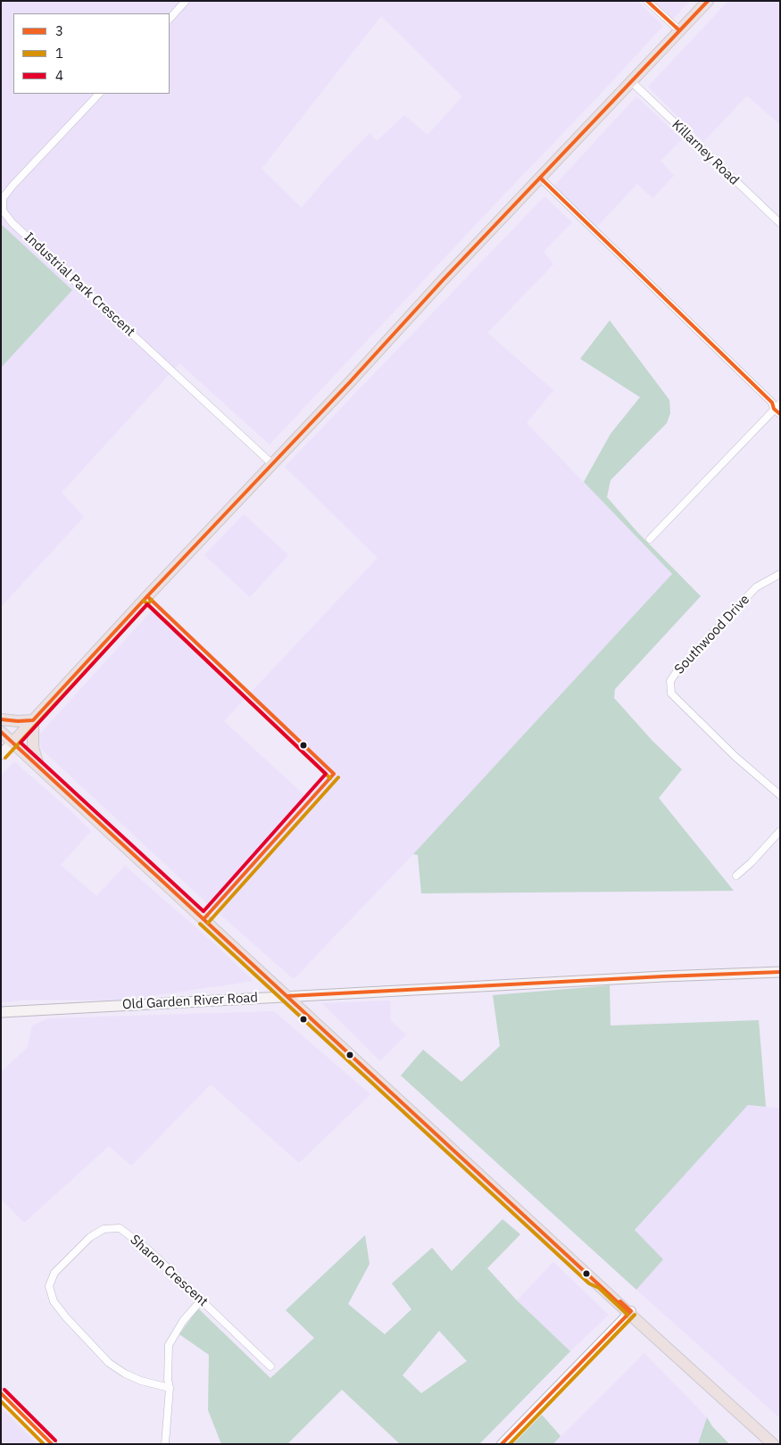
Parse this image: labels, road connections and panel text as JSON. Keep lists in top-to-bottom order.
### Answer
{
  "streets": {
    "main road": ["Old Garden River Road"],
    "street": [
      "Killarney Road",
      "Industrial Park Crescent",
      "Southwood Drive",
      "Sharon Crescent"
    ]
  },
  "lines": ["transit line 3", "transit line 1", "transit line 4"],
  "legend": ["3", "1", "4"]
}
